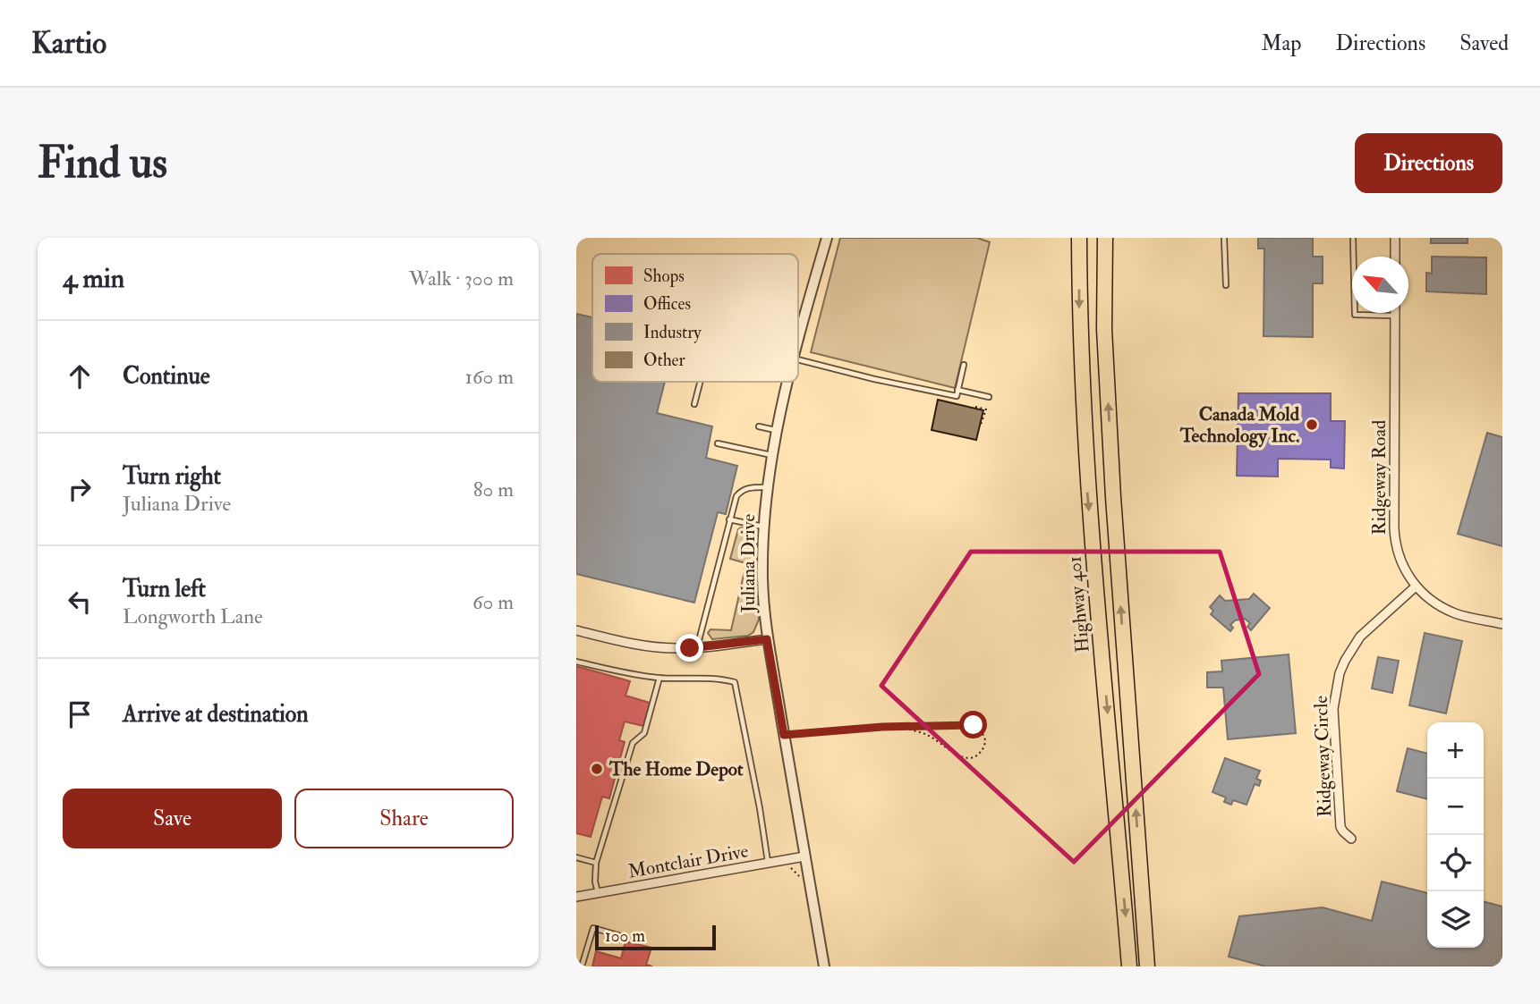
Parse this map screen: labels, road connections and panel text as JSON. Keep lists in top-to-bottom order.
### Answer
{
  "streets": {
    "highway": ["Highway 401"],
    "street": [
      "Ridgeway Road",
      "Juliana Drive",
      "Ridgeway Circle",
      "Montclair Drive"
    ]
  },
  "crossings": [
    ["Ridgeway Road", "Ridgeway Circle"],
    ["Juliana Drive", "Montclair Drive"]
  ],
  "places": ["Canada Mold Technology Inc.", "The Home Depot"],
  "legend": [
    "Shops",
    "Offices",
    "Industry",
    "Other"
  ],
  "scale_bar": "100 m",
  "north": "top left",
  "page": {
    "header": "Kartio",
    "nav": ["Map", "Directions", "Saved"],
    "buttons": [
      "Directions",
      ["Save", "Share"]
    ],
    "title": "Find us",
    "heading": ["4 min", "Walk · 300 m"],
    "list": [
      ["Continue", "160 m"],
      ["Turn right", "Juliana Drive", "80 m"],
      ["Turn left", "Longworth Lane", "60 m"],
      "Arrive at destination"
    ],
    "map_buttons": ["+", "−"],
    "scale": "100 m"
  }
}
